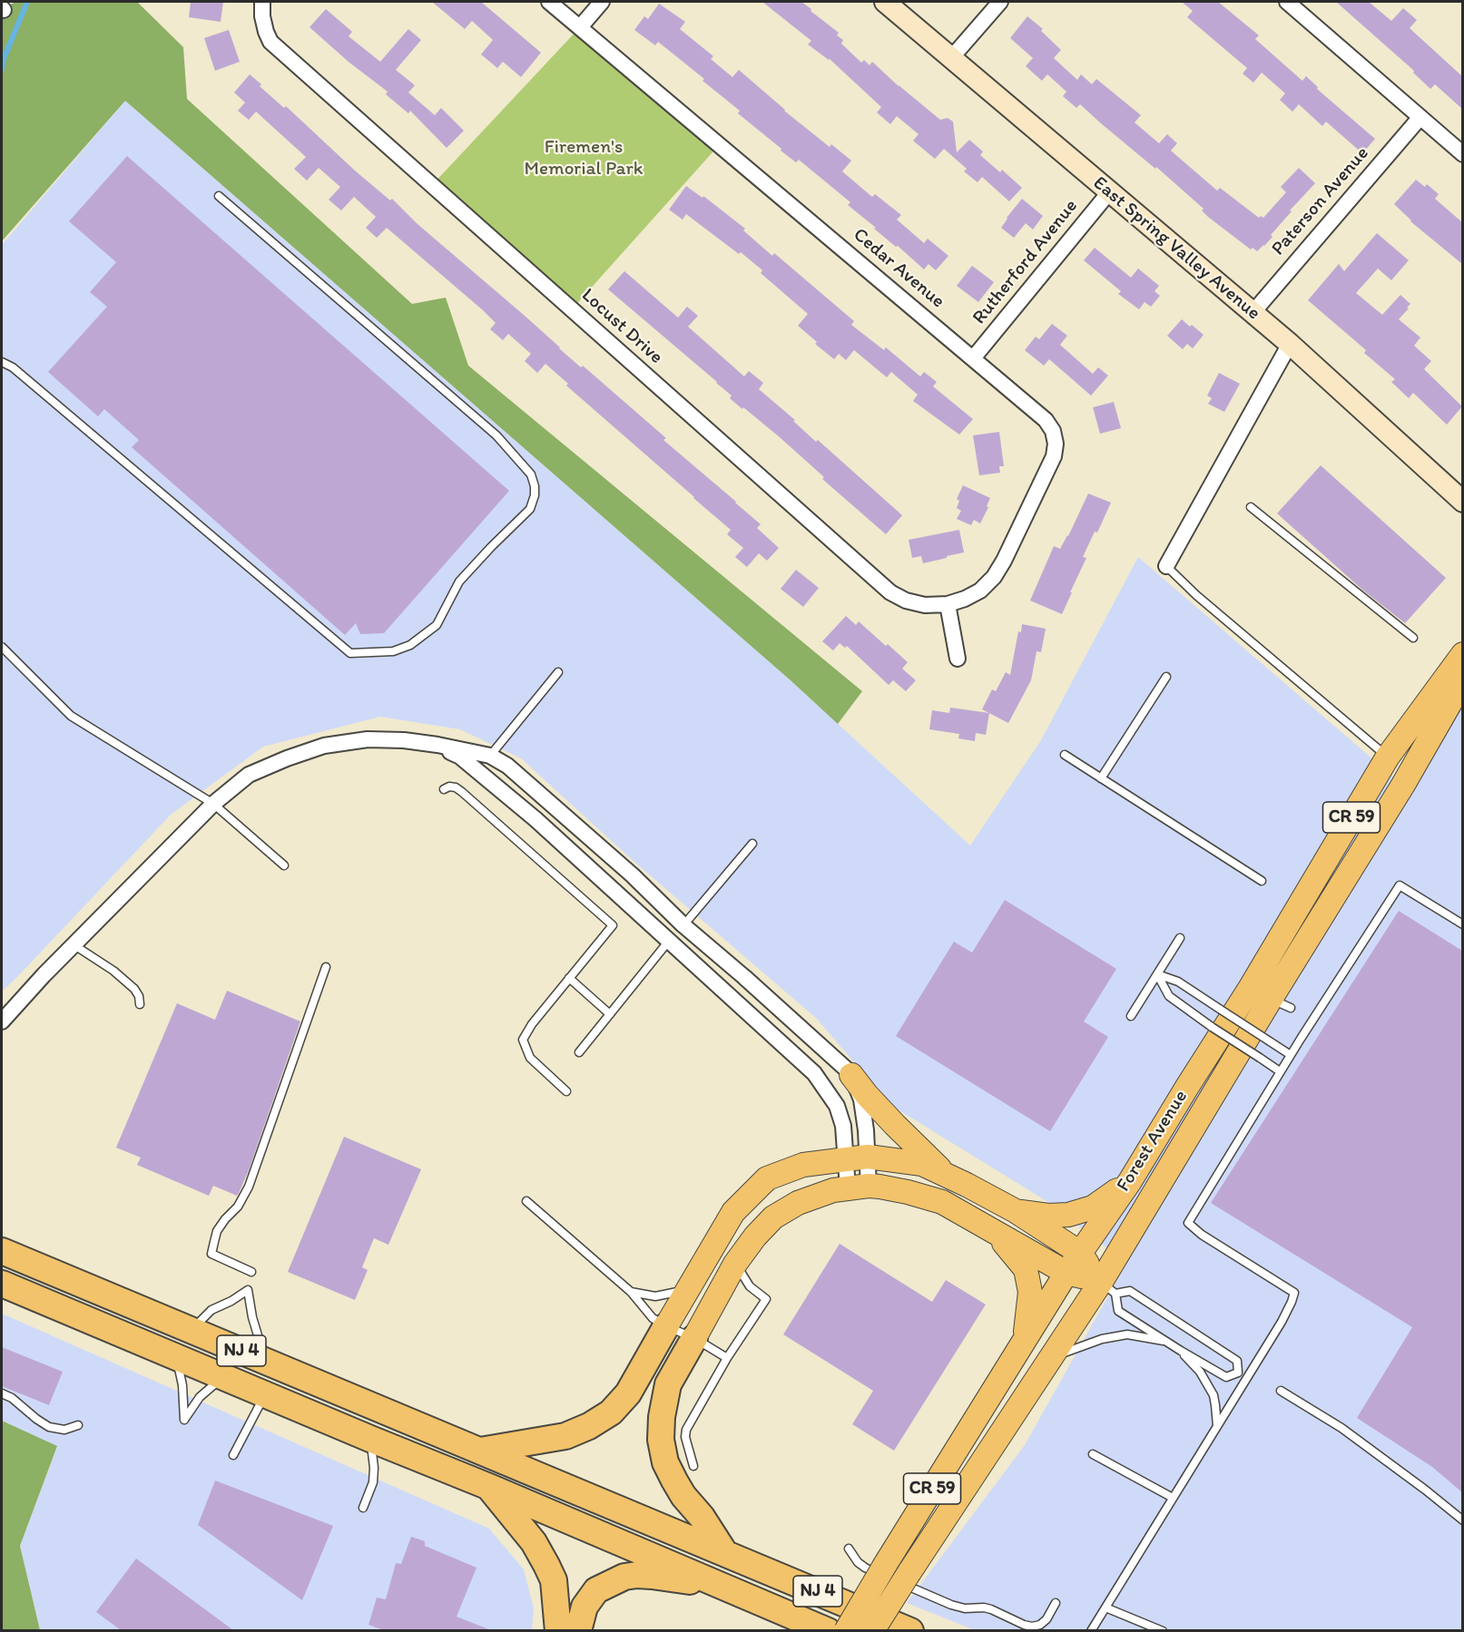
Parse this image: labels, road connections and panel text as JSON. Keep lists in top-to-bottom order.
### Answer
{
  "streets": {
    "highway": ["NJ 4"],
    "main road": ["CR 59", "Forest Avenue"],
    "street": [
      "Paterson Avenue",
      "East Spring Valley Avenue",
      "Rutherford Avenue",
      "Cedar Avenue",
      "Locust Drive"
    ]
  },
  "crossings": [
    ["Paterson Avenue", "East Spring Valley Avenue"],
    ["East Spring Valley Avenue", "Rutherford Avenue"],
    ["Rutherford Avenue", "Cedar Avenue"],
    ["Cedar Avenue", "Locust Drive"]
  ],
  "parks": ["Firemen's Memorial Park"]
}
